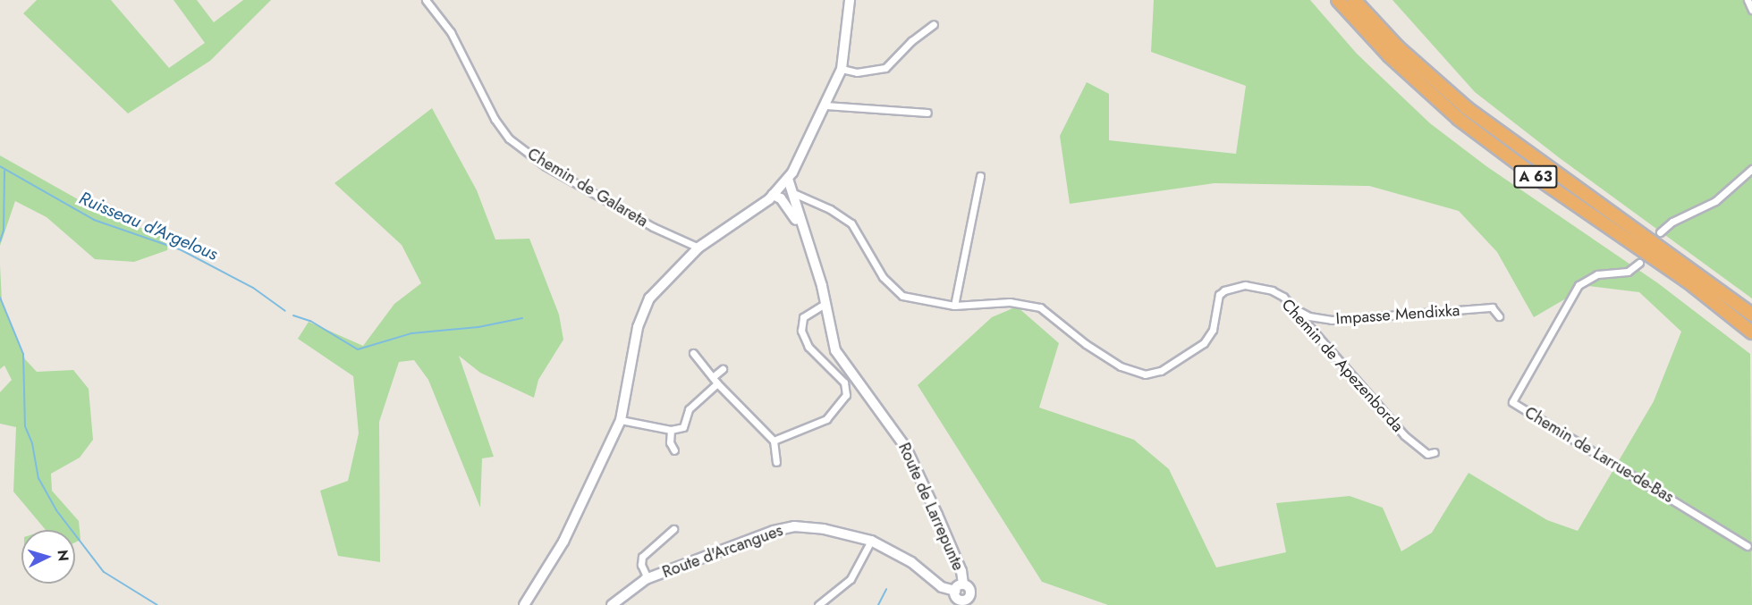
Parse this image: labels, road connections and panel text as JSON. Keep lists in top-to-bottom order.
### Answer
{
  "streets": {
    "highway": ["A 63"],
    "street": [
      "Chemin de Galareta",
      "Impasse Mendixka",
      "Chemin de Apezenborda",
      "Chemin de Larrue-de-Bas",
      "Route de Larrepunte",
      "Route d'Arcangues"
    ]
  },
  "crossings": [
    ["Impasse Mendixka", "Chemin de Apezenborda"],
    ["Chemin de Apezenborda", "Route de Larrepunte"],
    ["Route de Larrepunte", "Route d'Arcangues"]
  ],
  "water": ["Ruisseau d'Argelous"],
  "north": "right"
}
